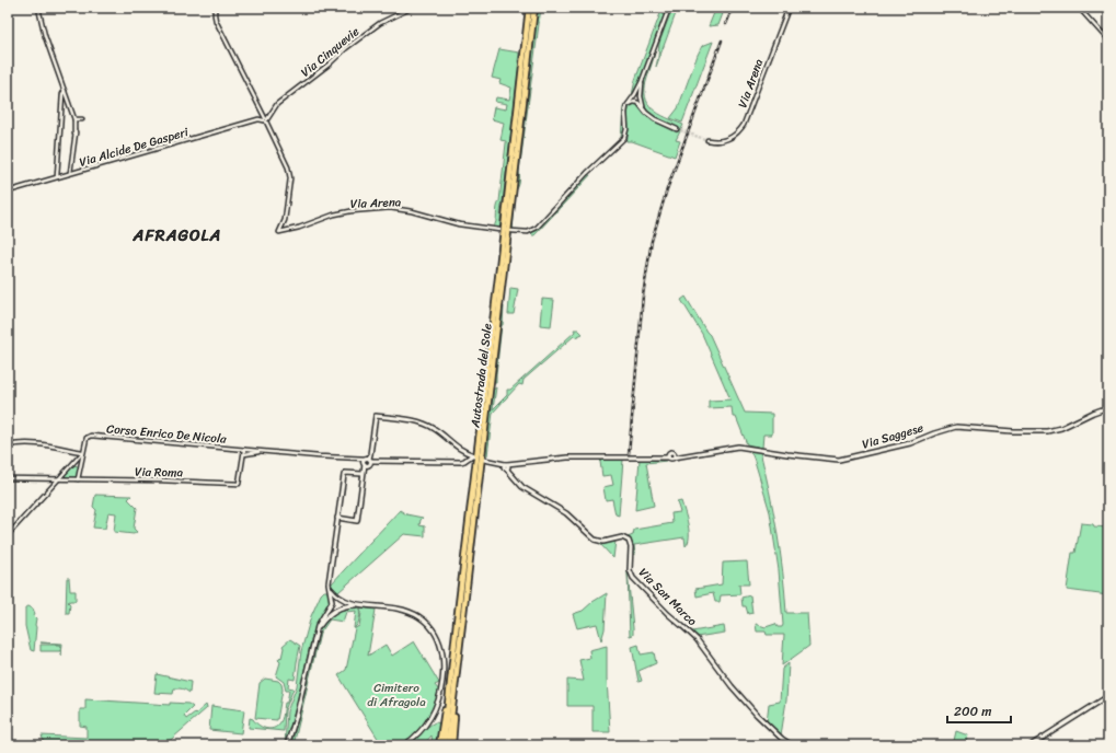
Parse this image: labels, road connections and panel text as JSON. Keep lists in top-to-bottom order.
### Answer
{
  "streets": {
    "highway": ["Autostrada del Sole"],
    "main road": ["Via Saggese", "Via San Marco"],
    "street": [
      "Via Cinquevie",
      "Via Arena",
      "Via Alcide De Gasperi",
      "Corso Enrico De Nicola",
      "Via Roma"
    ]
  },
  "crossings": [
    ["Via Cinquevie", "Via Arena"],
    ["Via Cinquevie", "Via Alcide De Gasperi"],
    ["Via Arena", "Via Alcide De Gasperi"],
    ["Via Saggese", "Via San Marco"]
  ],
  "districts": ["AFRAGOLA"],
  "parks": ["Cimitero di Afragola"],
  "scale_bar": "200 m"
}
